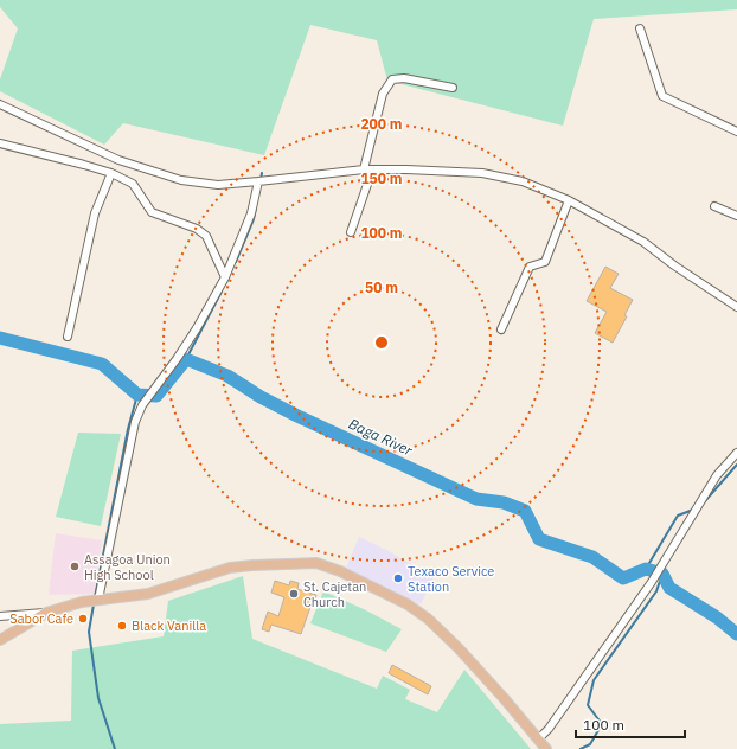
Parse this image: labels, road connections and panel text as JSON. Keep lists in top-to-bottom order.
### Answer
{
  "water": ["Baga River"],
  "places": [
    "Assagoa Union High School",
    "Texaco Service Station",
    "St. Cajetan Church",
    "Sabor Cafe",
    "Black Vanilla"
  ],
  "scale_bar": "100 m",
  "rings": [
    "200 m",
    "150 m",
    "100 m",
    "50 m"
  ]
}
